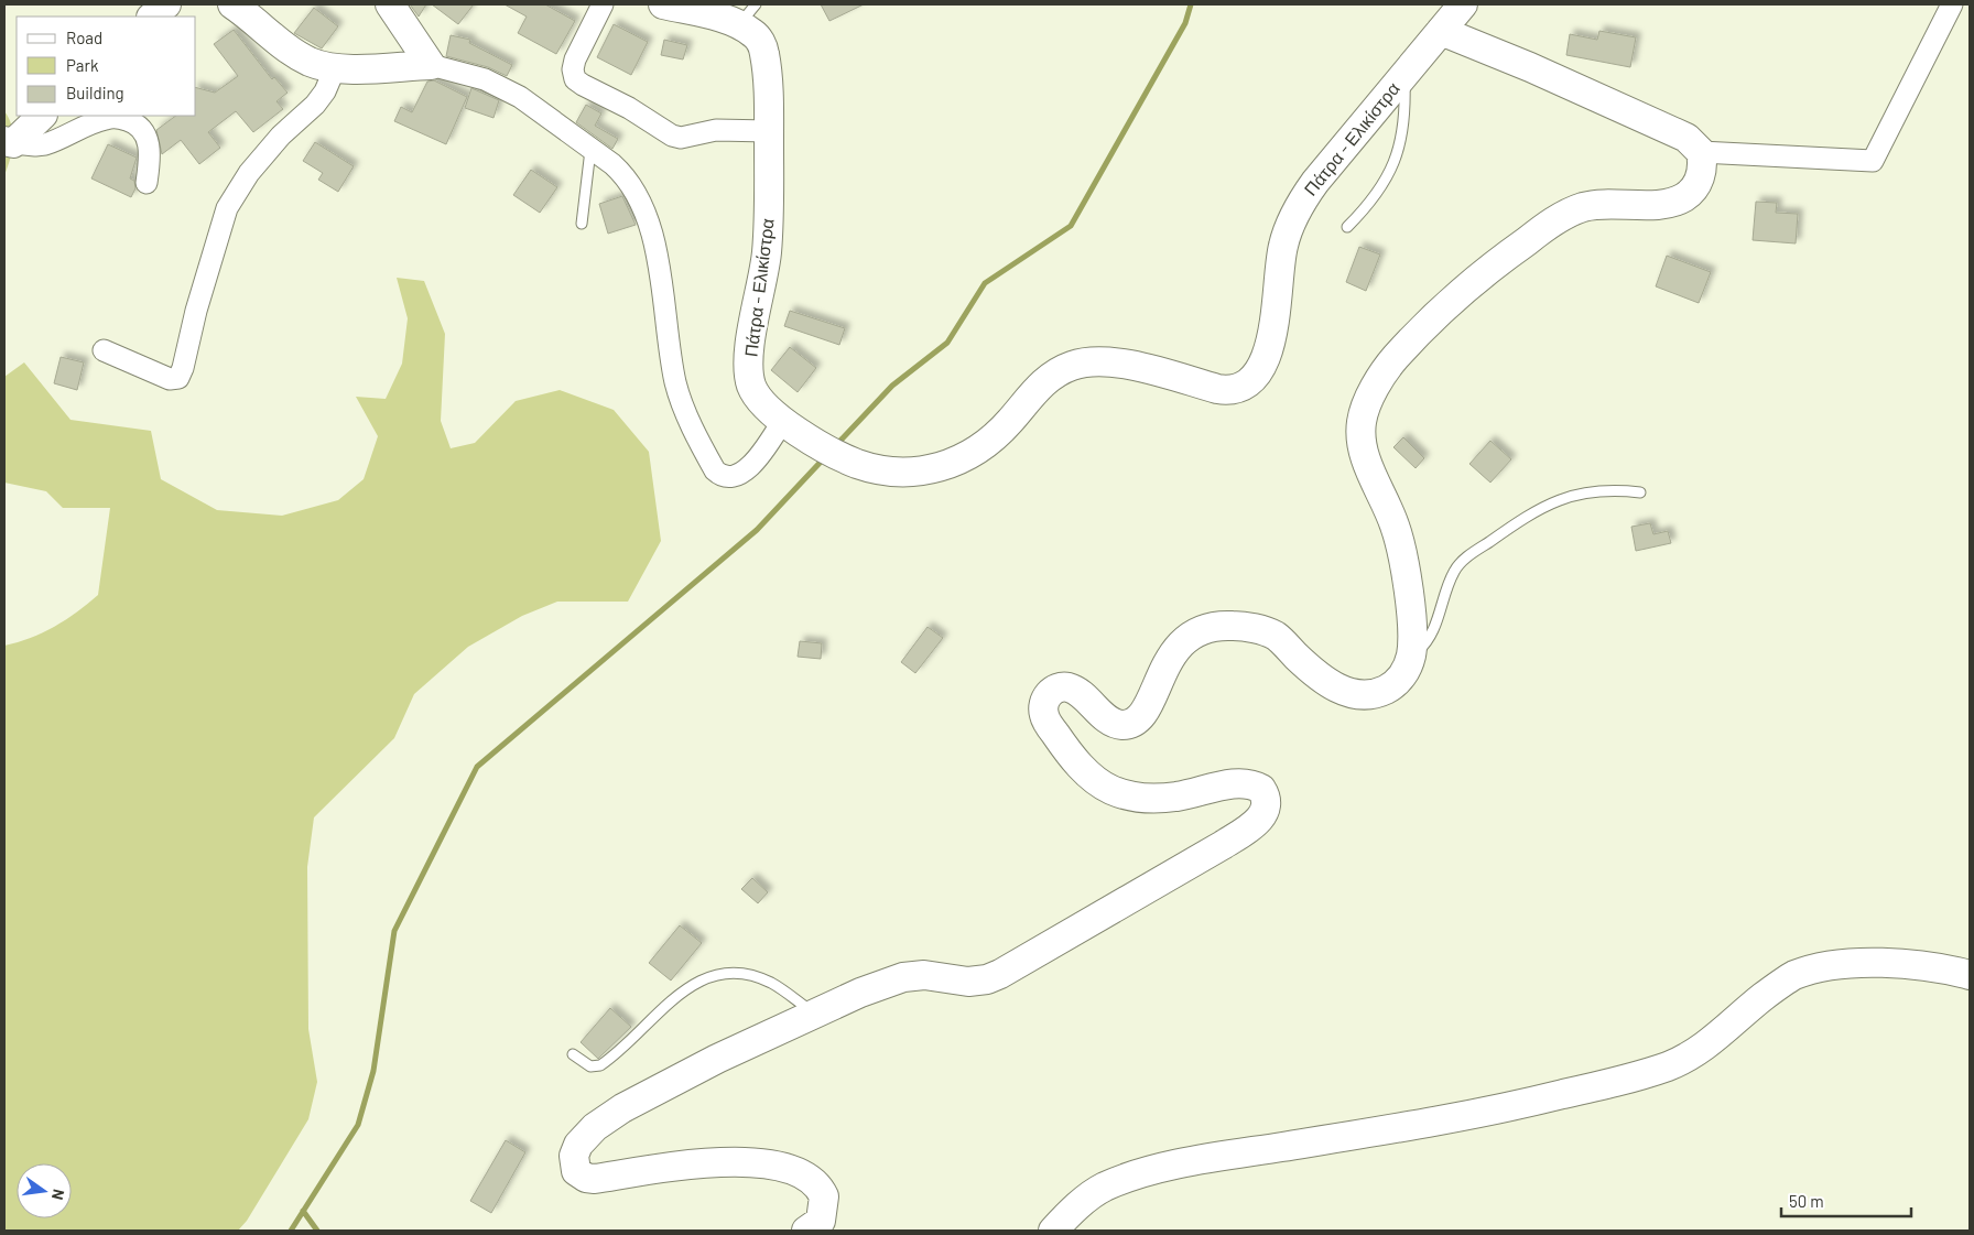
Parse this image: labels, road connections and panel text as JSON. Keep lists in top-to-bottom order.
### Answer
{
  "streets": {
    "street": ["Πάτρα - Ελικίστρα"]
  },
  "legend": ["Road", "Park", "Building"],
  "scale_bar": "50 m",
  "north": "right"
}
